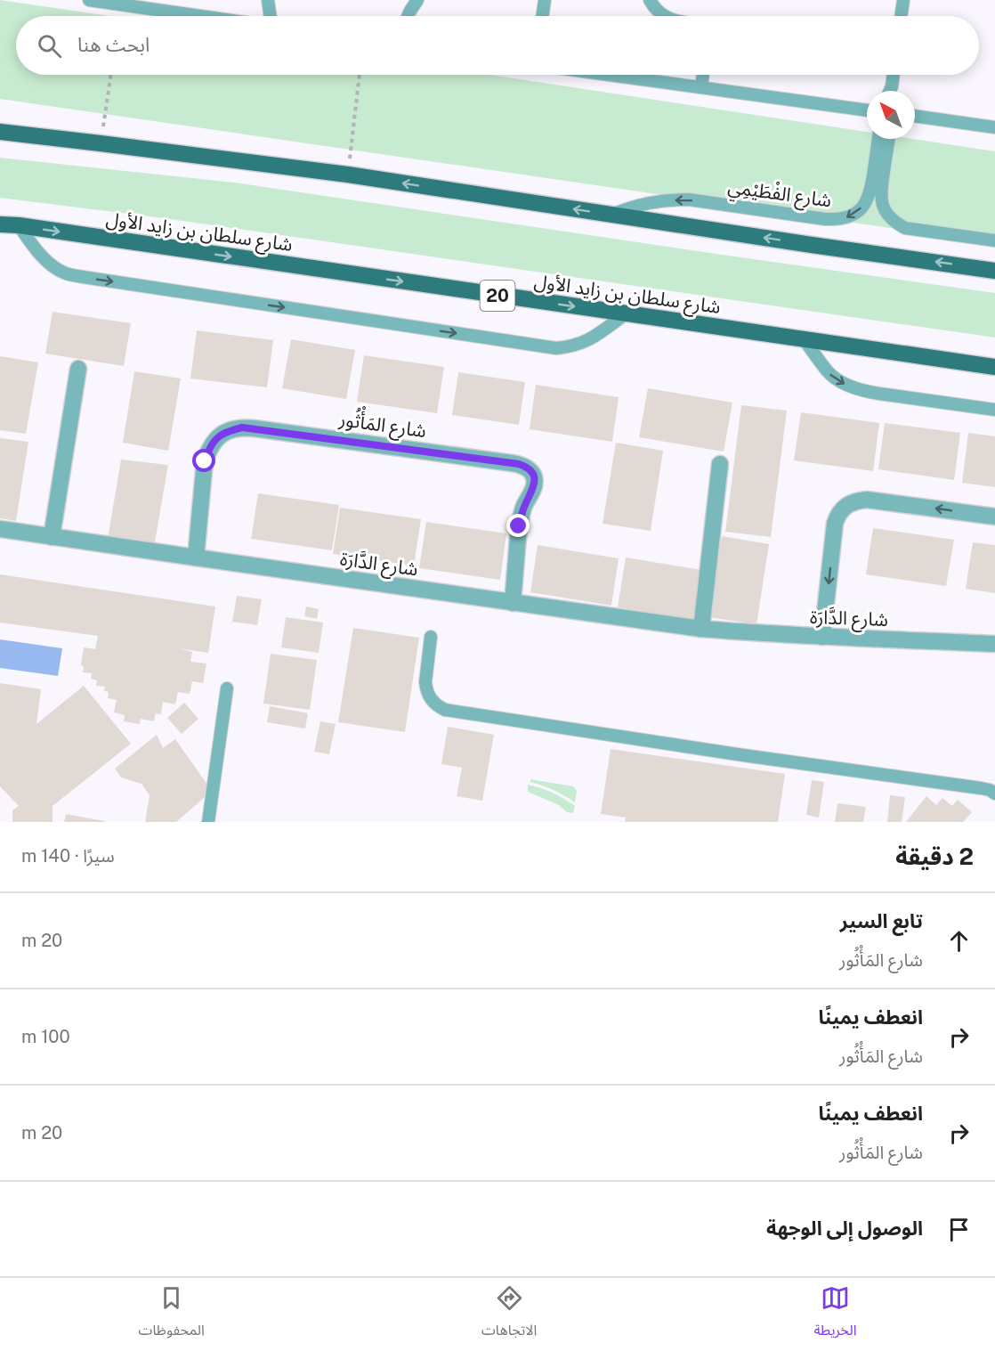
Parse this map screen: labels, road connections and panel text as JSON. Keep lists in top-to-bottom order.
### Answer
{
  "streets": {
    "main road": ["شارع سلطان بن زايد الأول", "20"],
    "street": ["شارع المَأْثُور", "شارع الدَّارَة"],
    "lane": ["شارع الفْطَيْمِي"]
  },
  "crossings": [
    ["شارع المَأْثُور", "شارع الدَّارَة"]
  ],
  "one_way": ["شارع الفْطَيْمِي"],
  "north": "top left",
  "page": {
    "search": "ابحث هنا",
    "heading": ["2 دقيقة", "سيرًا · 140 m"],
    "list": [
      ["تابع السير", "شارع المَأْثُور", "20 m"],
      ["انعطف يمينًا", "شارع المَأْثُور", "100 m"],
      ["انعطف يمينًا", "شارع المَأْثُور", "20 m"],
      "الوصول إلى الوجهة"
    ],
    "nav": ["الخريطة", "الاتجاهات", "المحفوظات"]
  }
}
